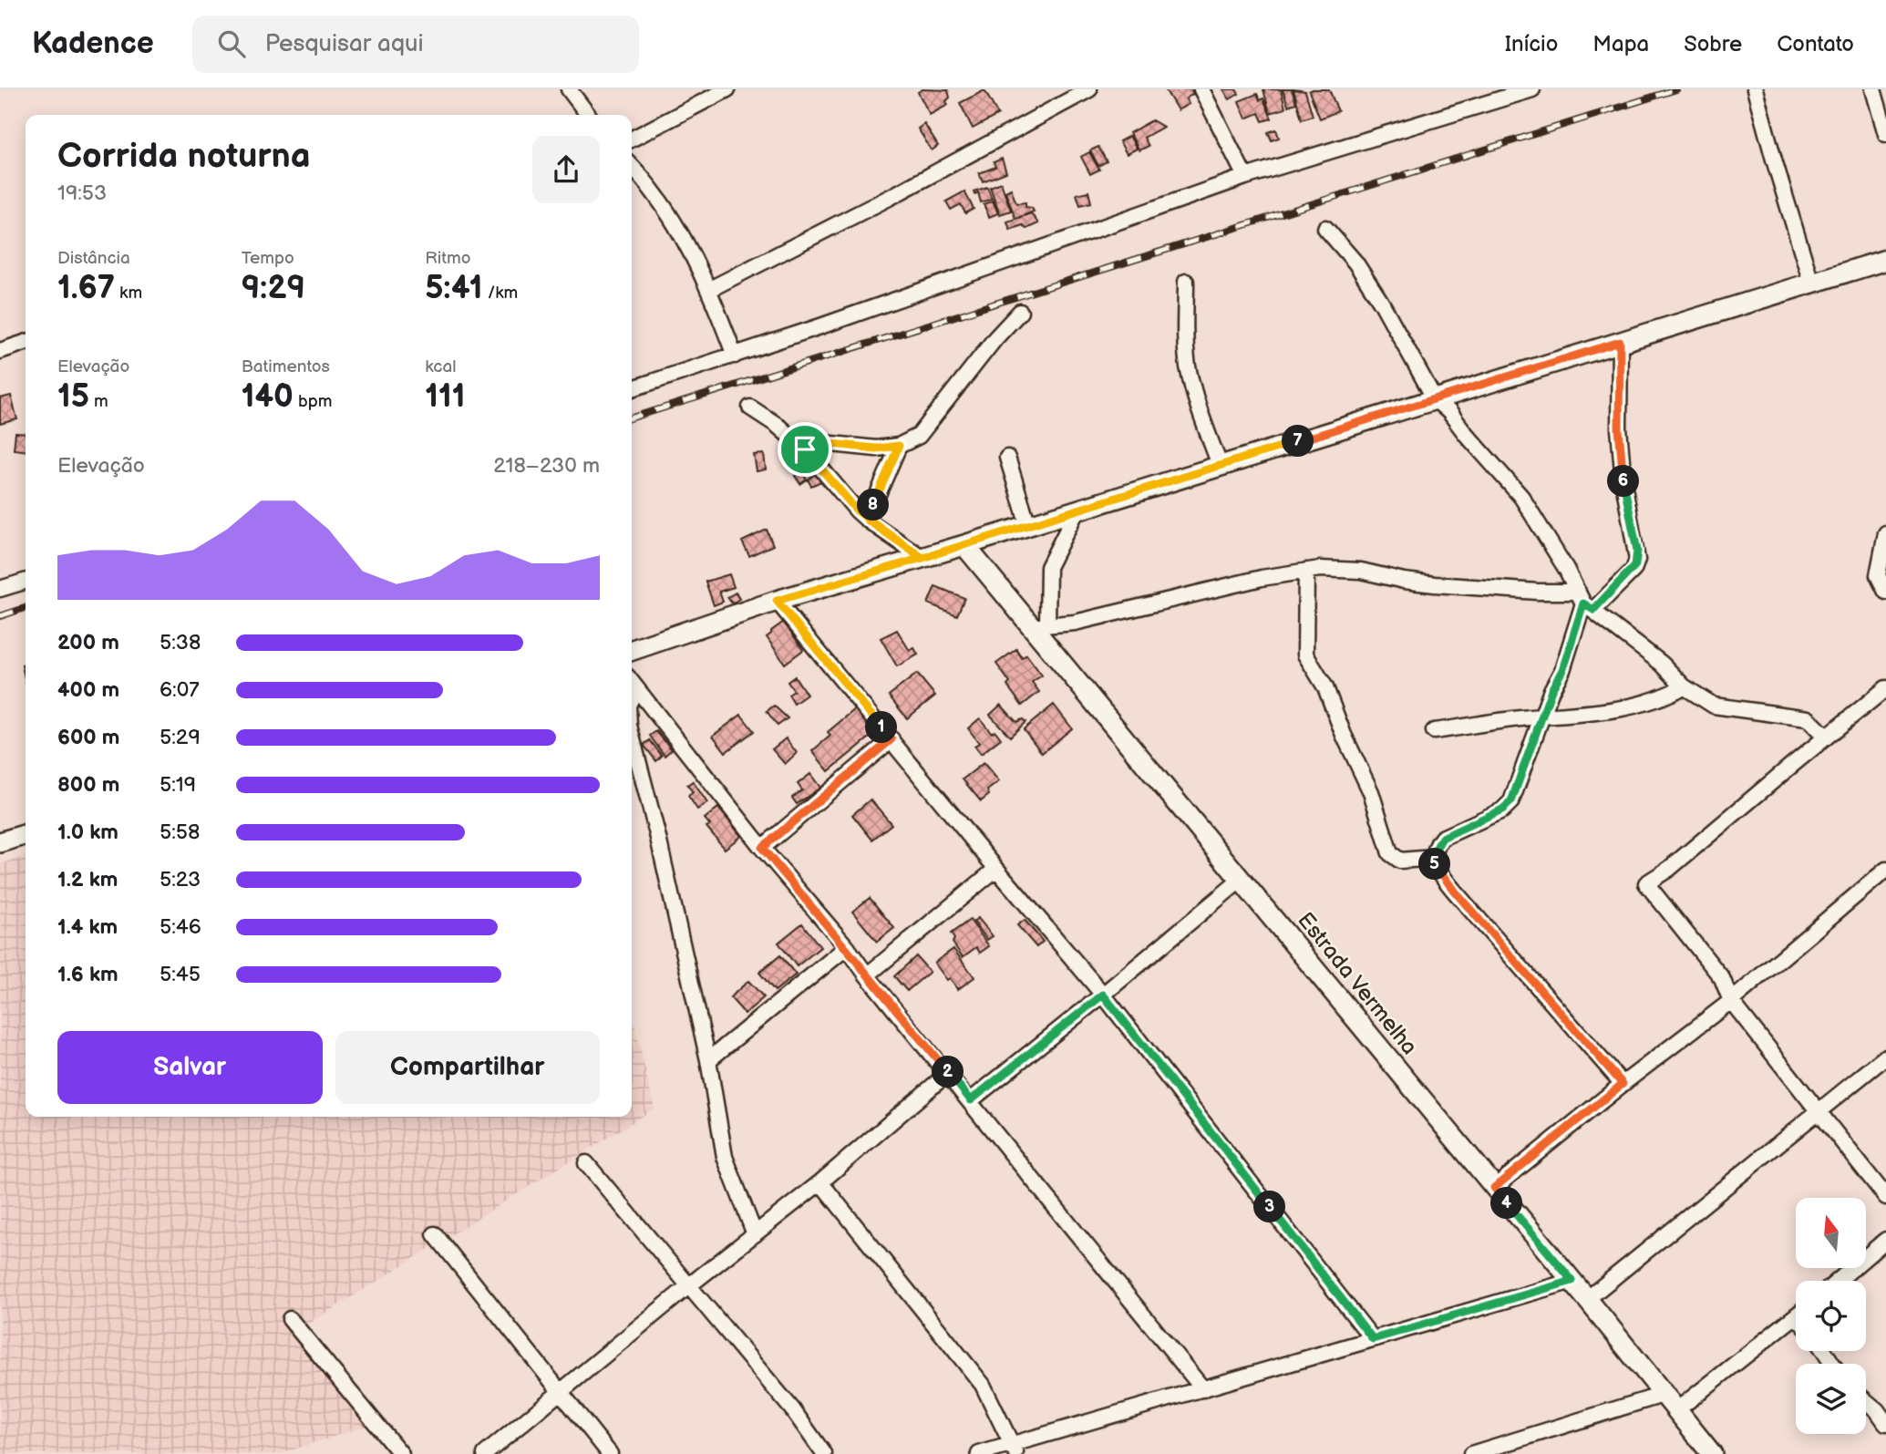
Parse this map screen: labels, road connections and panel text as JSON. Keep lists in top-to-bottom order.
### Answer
{
  "streets": {
    "street": ["Estrada Vermelha"]
  },
  "north": "top",
  "page": {
    "header": "Kadence",
    "search": "Pesquisar aqui",
    "nav": [
      "Início",
      "Mapa",
      "Sobre",
      "Contato"
    ],
    "heading": ["Corrida noturna", "19:53"],
    "stats": [
      ["Distância", "1.67 km"],
      ["Tempo", "9:29"],
      ["Ritmo", "5:41 /km"],
      ["Elevação", "15 m"],
      ["Batimentos", "140 bpm"],
      ["kcal", "111"]
    ],
    "pins": [
      "7",
      "6",
      "8",
      "1",
      "5",
      "2",
      "4",
      "3"
    ],
    "chart": ["Elevação", "218–230 m"],
    "list": [
      {
        "name": "200 m",
        "note": "5:38"
      },
      {
        "name": "400 m",
        "note": "6:07"
      },
      {
        "name": "600 m",
        "note": "5:29"
      },
      {
        "name": "800 m",
        "note": "5:19"
      },
      {
        "name": "1.0 km",
        "note": "5:58"
      },
      {
        "name": "1.2 km",
        "note": "5:23"
      },
      {
        "name": "1.4 km",
        "note": "5:46"
      },
      {
        "name": "1.6 km",
        "note": "5:45"
      }
    ],
    "buttons": ["Salvar", "Compartilhar"]
  }
}
